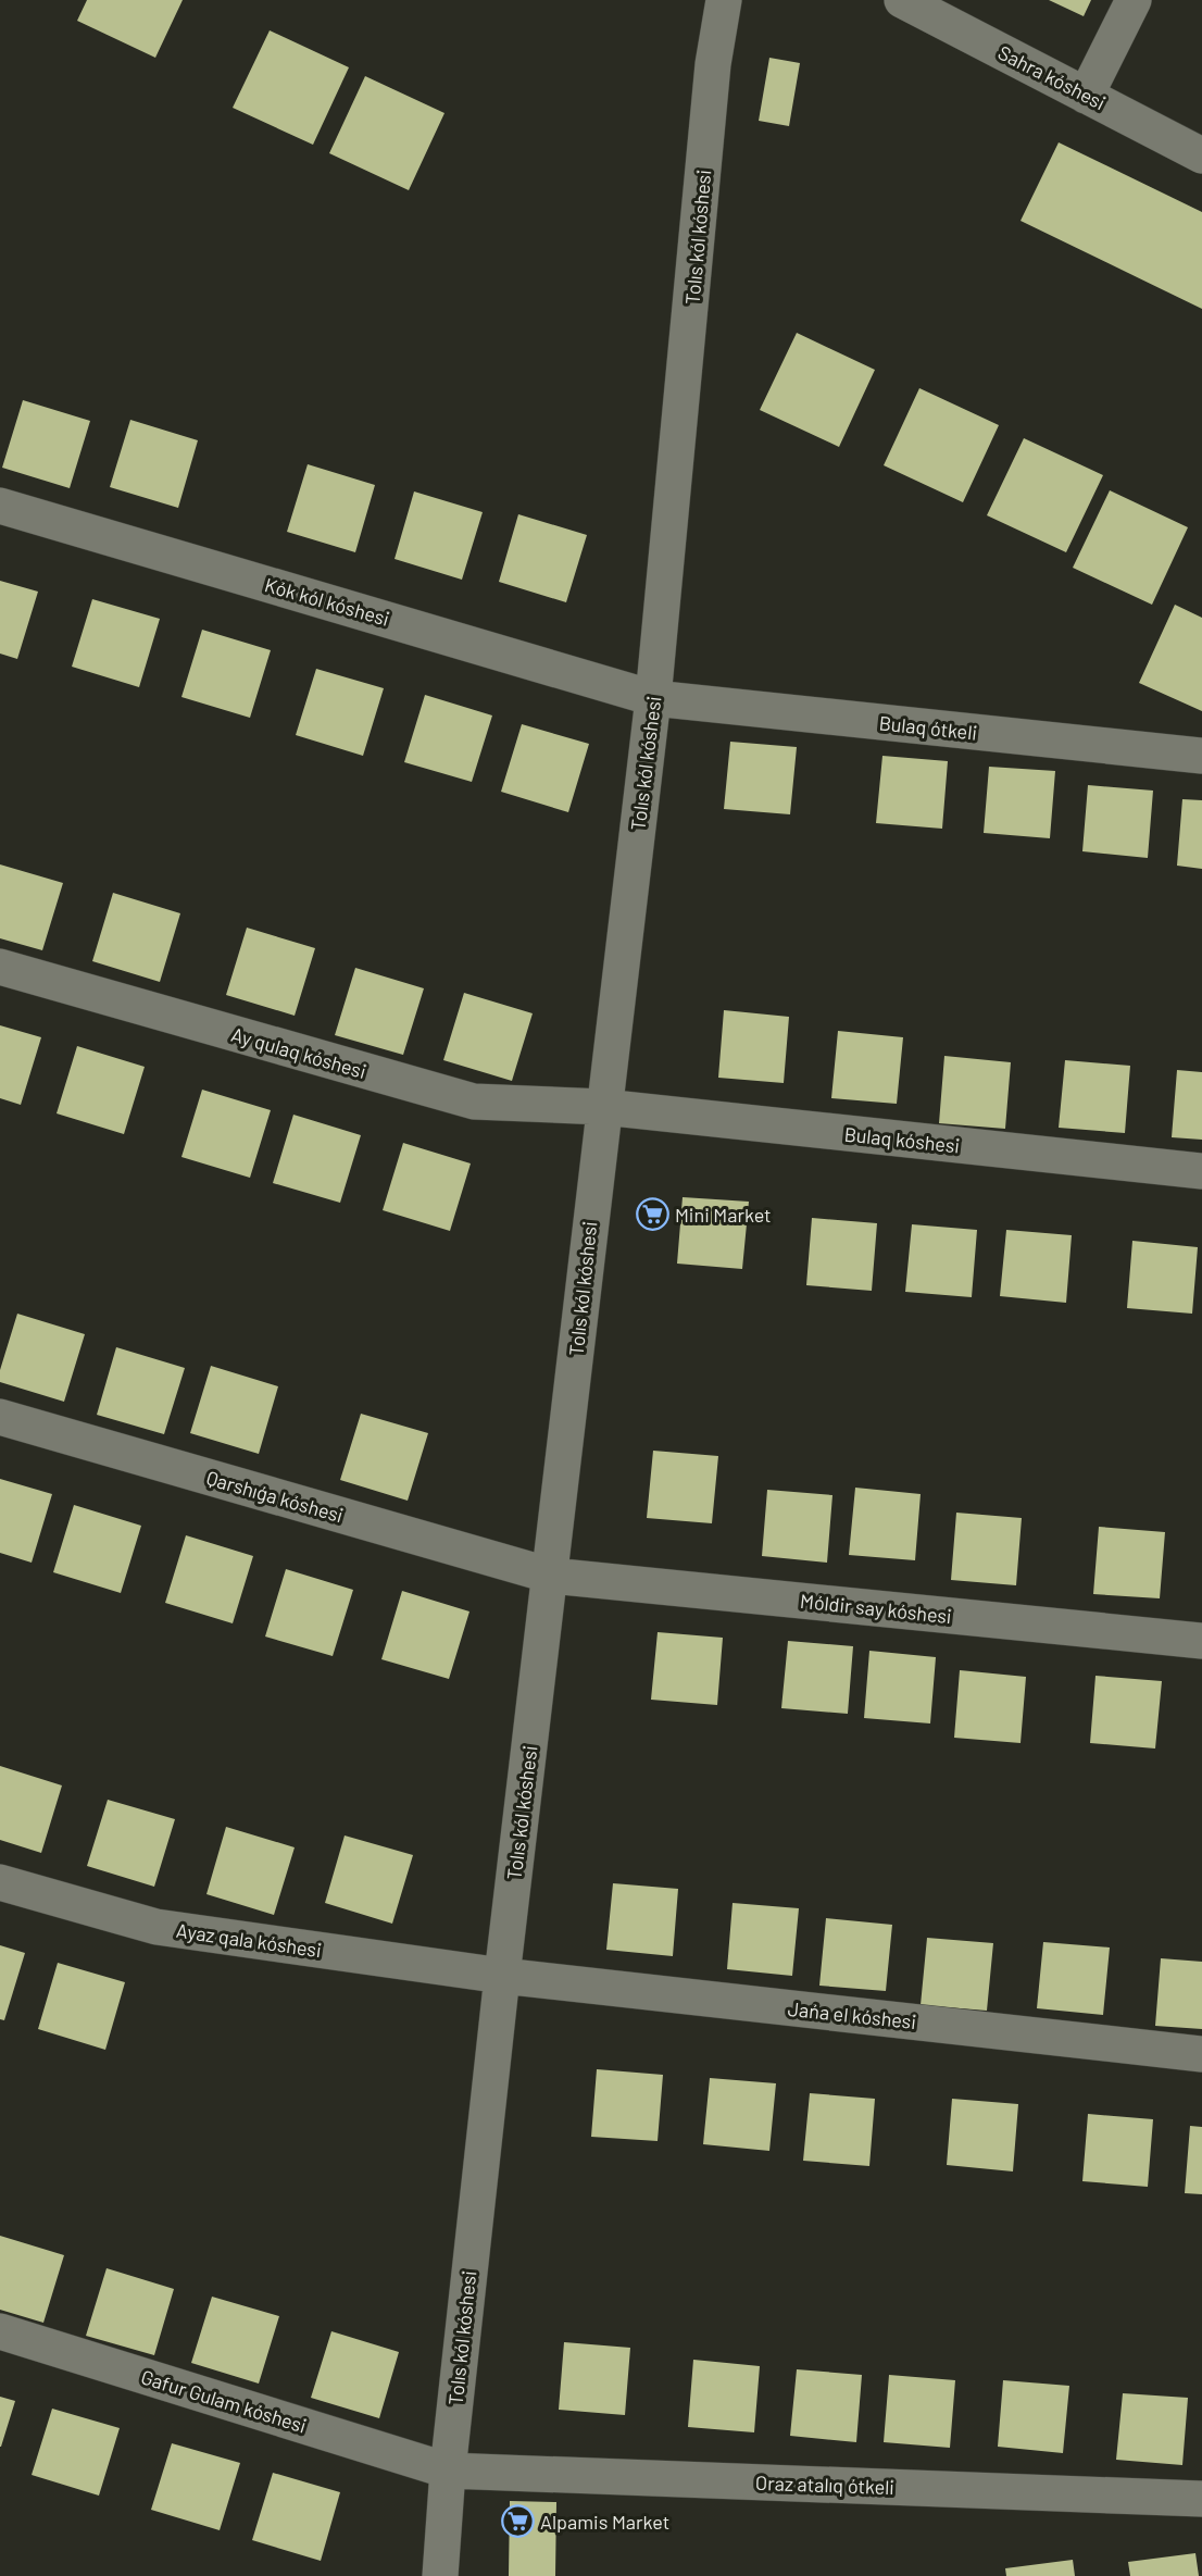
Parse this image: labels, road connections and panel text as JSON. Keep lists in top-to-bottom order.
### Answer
{
  "streets": {
    "street": [
      "Sahra kóshesi",
      "Tolıs kól kóshesi",
      "Kók kól kóshesi",
      "Bulaq ótkeli",
      "Ay qulaq kóshesi",
      "Bulaq kóshesi",
      "Qarshıǵa kóshesi",
      "Móldir say kóshesi",
      "Ayaz qala kóshesi",
      "Jańa el kóshesi",
      "Gafur Gulam kóshesi",
      "Oraz atalıq ótkeli"
    ]
  },
  "crossings": [
    ["Tolıs kól kóshesi", "Kók kól kóshesi"],
    ["Tolıs kól kóshesi", "Bulaq ótkeli"],
    ["Tolıs kól kóshesi", "Ay qulaq kóshesi"],
    ["Tolıs kól kóshesi", "Bulaq kóshesi"],
    ["Tolıs kól kóshesi", "Qarshıǵa kóshesi"],
    ["Tolıs kól kóshesi", "Móldir say kóshesi"],
    ["Tolıs kól kóshesi", "Ayaz qala kóshesi"],
    ["Tolıs kól kóshesi", "Jańa el kóshesi"],
    ["Tolıs kól kóshesi", "Gafur Gulam kóshesi"],
    ["Tolıs kól kóshesi", "Oraz atalıq ótkeli"],
    ["Kók kól kóshesi", "Bulaq ótkeli"],
    ["Ay qulaq kóshesi", "Bulaq kóshesi"],
    ["Qarshıǵa kóshesi", "Móldir say kóshesi"],
    ["Ayaz qala kóshesi", "Jańa el kóshesi"],
    ["Gafur Gulam kóshesi", "Oraz atalıq ótkeli"]
  ],
  "places": {
    "supermarket": ["Mini Market", "Alpamis Market"]
  }
}
